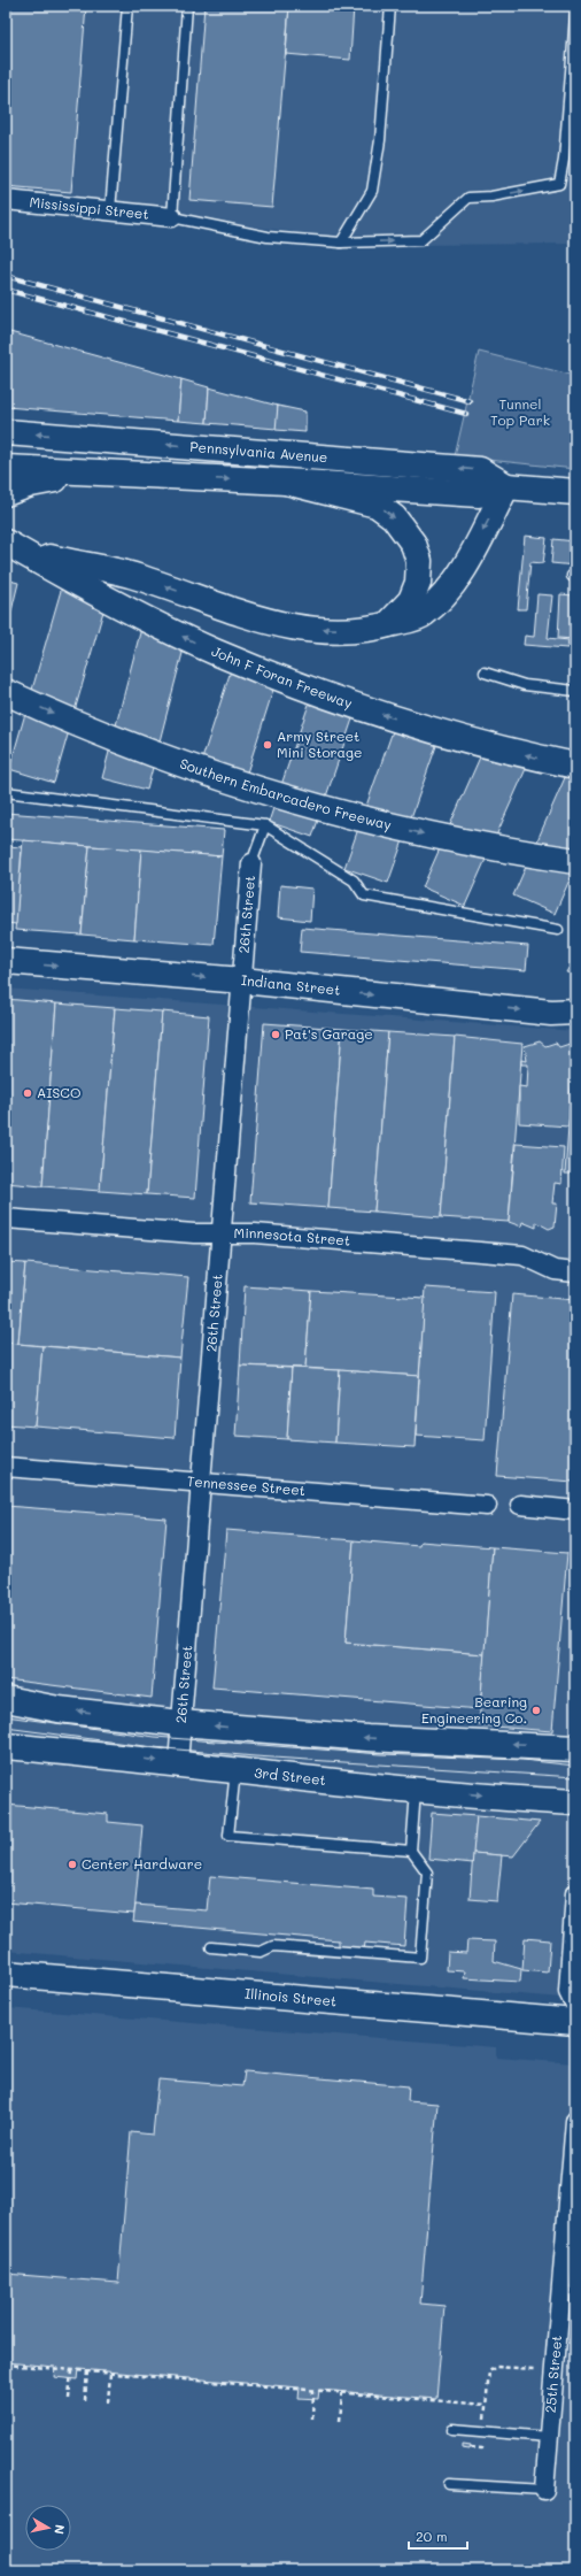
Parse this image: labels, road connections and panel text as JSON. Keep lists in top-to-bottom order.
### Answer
{
  "streets": {
    "main road": [
      "Pennsylvania Avenue",
      "John F Foran Freeway",
      "Southern Embarcadero Freeway",
      "Indiana Street",
      "3rd Street",
      "Illinois Street"
    ],
    "street": [
      "Mississippi Street",
      "26th Street",
      "Minnesota Street",
      "Tennessee Street",
      "25th Street"
    ]
  },
  "crossings": [
    ["26th Street", "Indiana Street"],
    ["26th Street", "Minnesota Street"],
    ["26th Street", "Tennessee Street"],
    ["26th Street", "3rd Street"]
  ],
  "one_way": ["Indiana Street"],
  "parks": ["Tunnel Top Park"],
  "places": [
    "Army Street Mini Storage",
    "Pat's Garage",
    "AISCO",
    "Bearing Engineering Co.",
    "Center Hardware"
  ],
  "scale_bar": "20 m",
  "north": "right"
}
